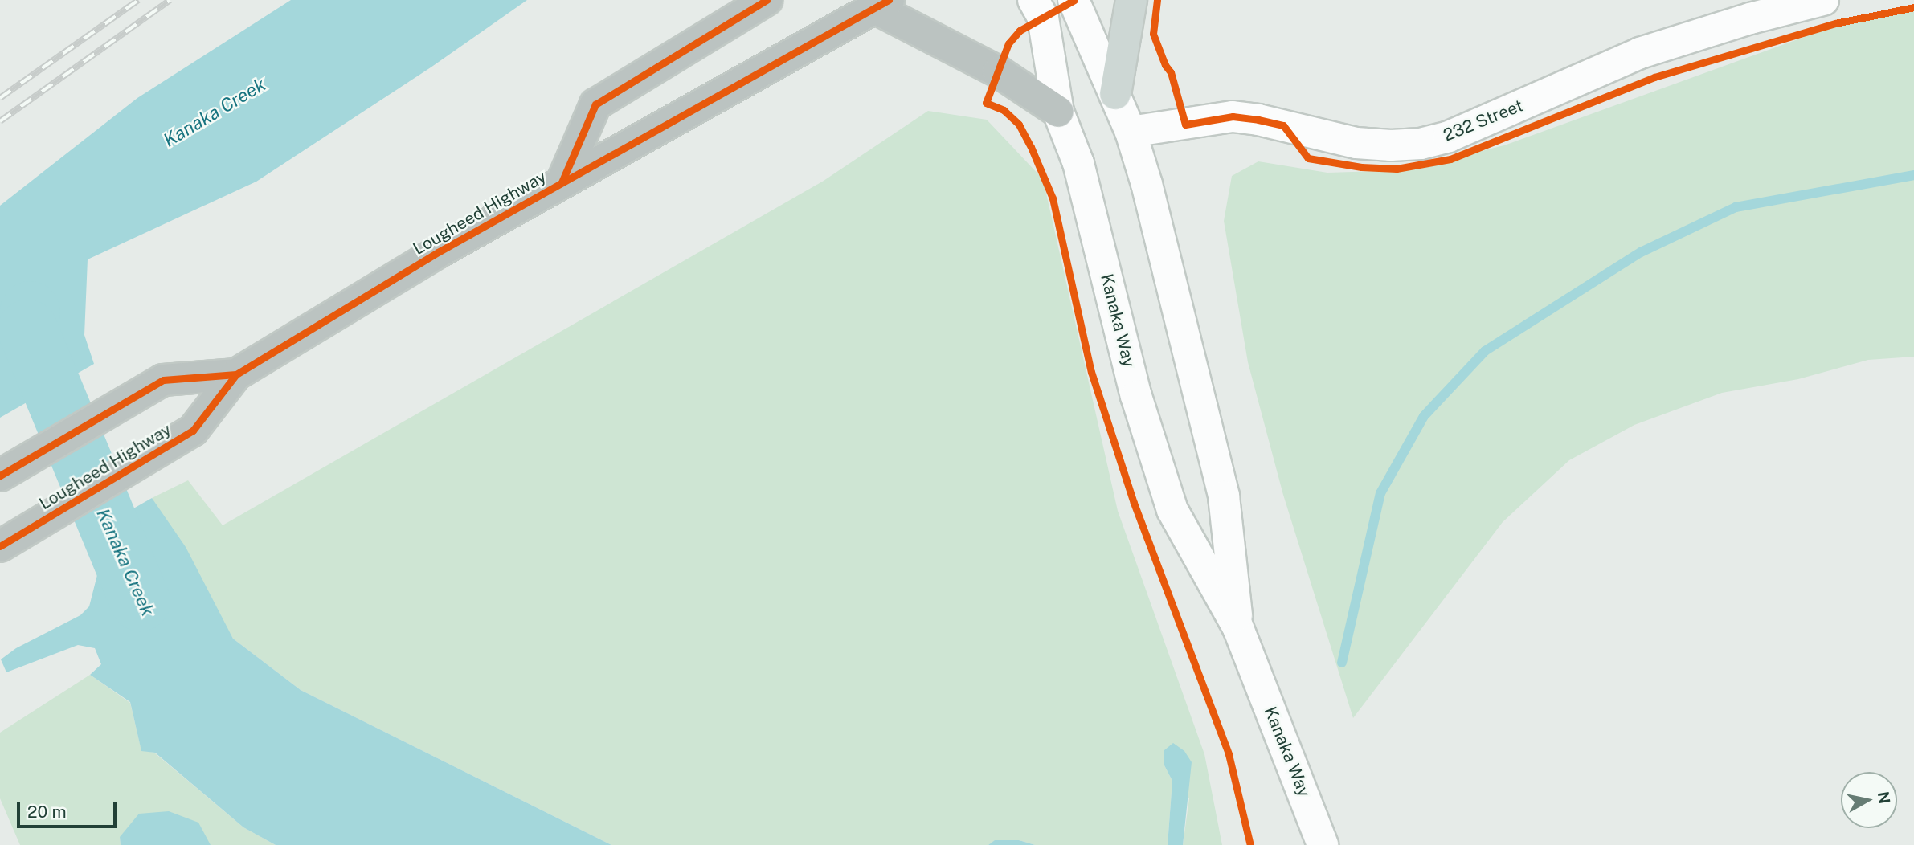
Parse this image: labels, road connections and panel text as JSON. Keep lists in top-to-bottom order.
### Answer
{
  "streets": {
    "highway": ["Lougheed Highway"],
    "main road": ["232 Street", "Kanaka Way"]
  },
  "crossings": [
    ["232 Street", "Kanaka Way"]
  ],
  "water": ["Kanaka Creek"],
  "scale_bar": "20 m",
  "north": "right"
}
